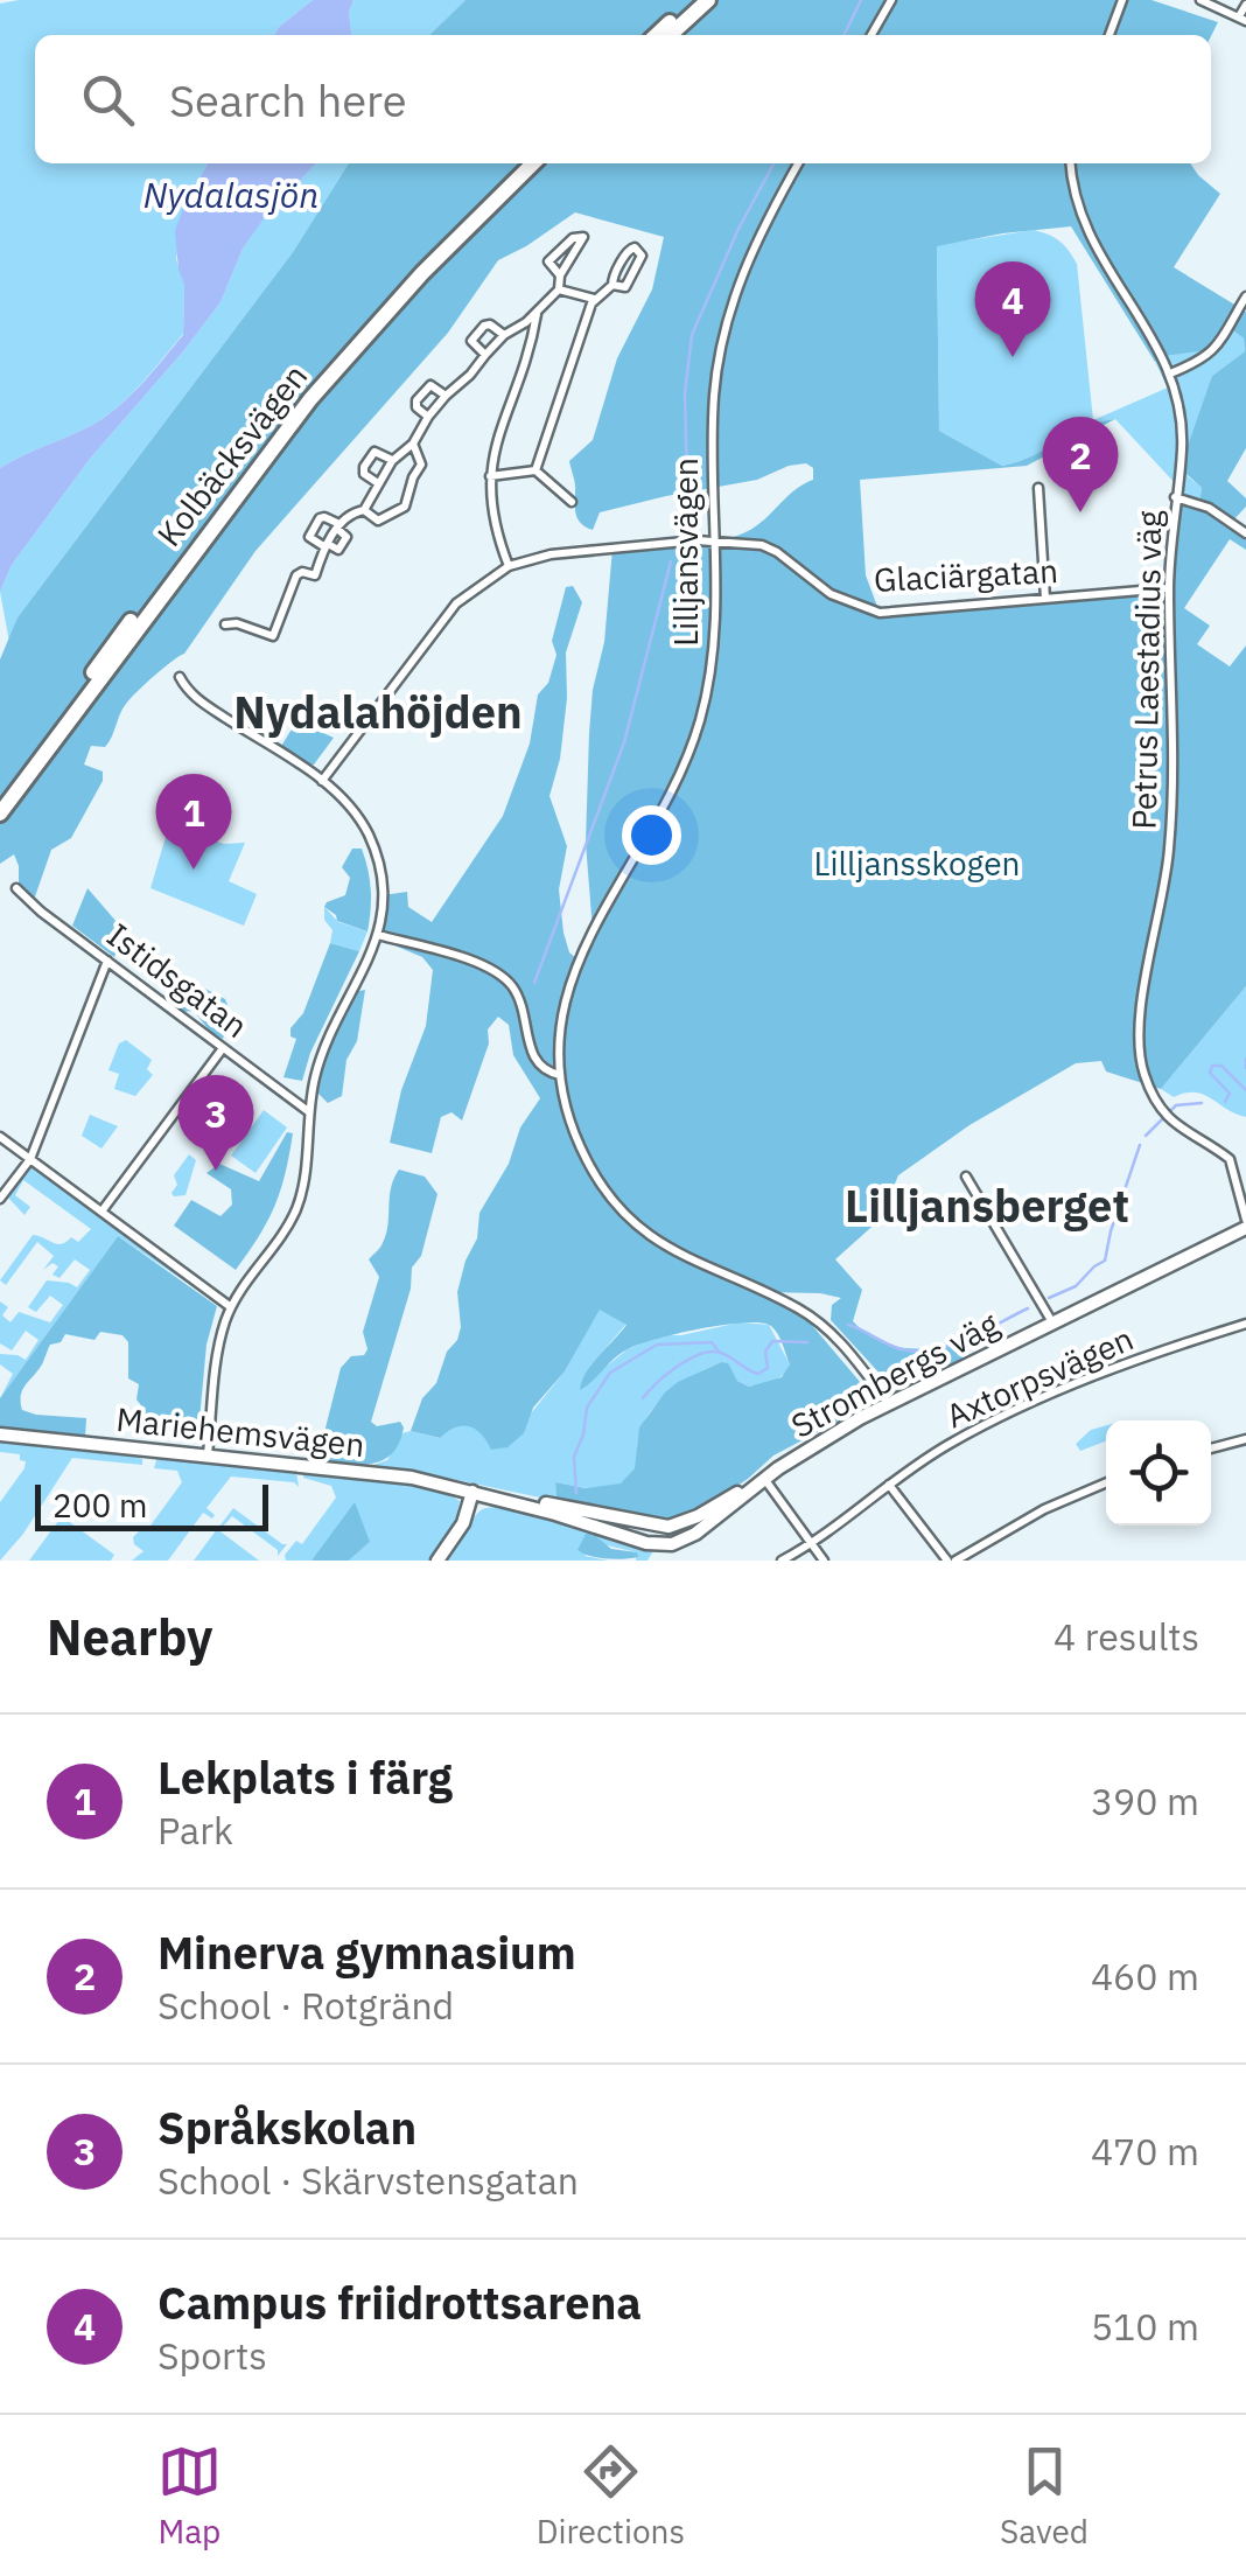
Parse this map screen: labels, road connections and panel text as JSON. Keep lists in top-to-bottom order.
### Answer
{
  "streets": {
    "highway": ["Kolbäcksvägen"],
    "street": [
      "Lilljansvägen",
      "Glaciärgatan",
      "Petrus Laestadius väg",
      "Istidsgatan",
      "Strombergs väg",
      "Axtorpsvägen",
      "Mariehemsvägen"
    ]
  },
  "crossings": [
    ["Lilljansvägen", "Glaciärgatan"],
    ["Lilljansvägen", "Strombergs väg"],
    ["Glaciärgatan", "Petrus Laestadius väg"],
    ["Strombergs väg", "Mariehemsvägen"]
  ],
  "districts": ["Nydalahöjden", "Lilljansberget"],
  "water": ["Nydalasjön"],
  "parks": ["Lilljansskogen"],
  "scale_bar": "200 m",
  "page": {
    "search": "Search here",
    "pins": [
      "4",
      "2",
      "1",
      "3"
    ],
    "scale": "200 m",
    "heading": ["Nearby", "4 results"],
    "list": [
      {
        "mark": "1",
        "name": "Lekplats i färg",
        "note": "Park",
        "value": "390 m"
      },
      {
        "mark": "2",
        "name": "Minerva gymnasium",
        "note": "School · Rotgränd",
        "value": "460 m"
      },
      {
        "mark": "3",
        "name": "Språkskolan",
        "note": "School · Skärvstensgatan",
        "value": "470 m"
      },
      {
        "mark": "4",
        "name": "Campus friidrottsarena",
        "note": "Sports",
        "value": "510 m"
      }
    ],
    "nav": ["Map", "Directions", "Saved"]
  }
}
